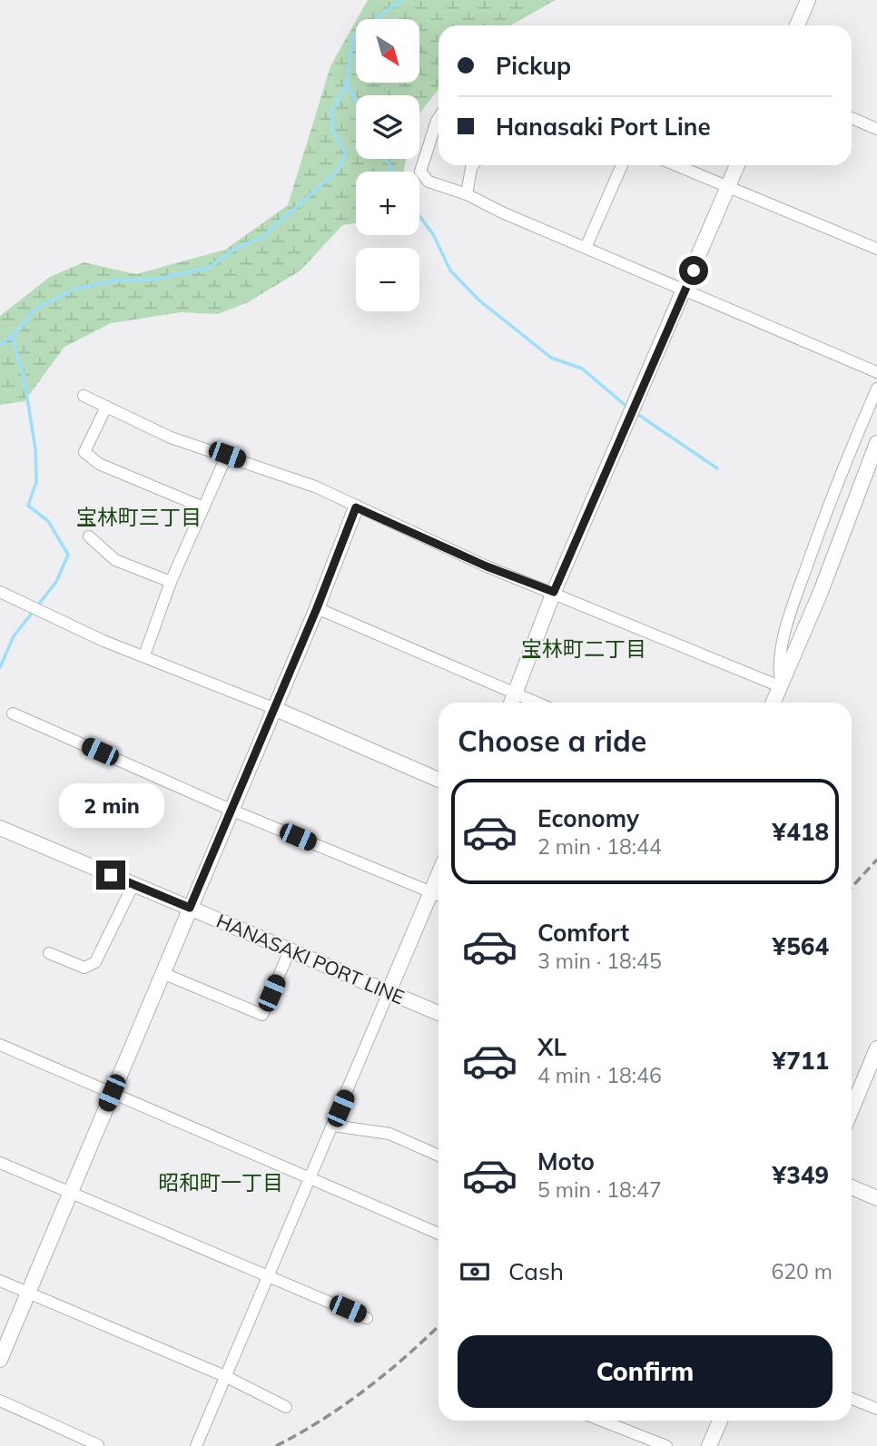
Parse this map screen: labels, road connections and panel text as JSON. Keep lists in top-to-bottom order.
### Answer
{
  "streets": {
    "street": ["HANASAKI PORT LINE"]
  },
  "districts": ["宝林町三丁目", "宝林町二丁目", "昭和町一丁目"],
  "north": "bottom right",
  "page": {
    "map_buttons": ["+", "−"],
    "banner": ["Pickup", "Hanasaki Port Line"],
    "heading": "Choose a ride",
    "list": [
      {
        "name": "Economy",
        "note": "2 min · 18:44",
        "value": "¥418"
      },
      {
        "name": "Comfort",
        "note": "3 min · 18:45",
        "value": "¥564"
      },
      {
        "name": "XL",
        "note": "4 min · 18:46",
        "value": "¥711"
      },
      {
        "name": "Moto",
        "note": "5 min · 18:47",
        "value": "¥349"
      }
    ],
    "bubble": "2 min",
    "pay": ["Cash", "620 m"],
    "buttons": "Confirm"
  }
}
